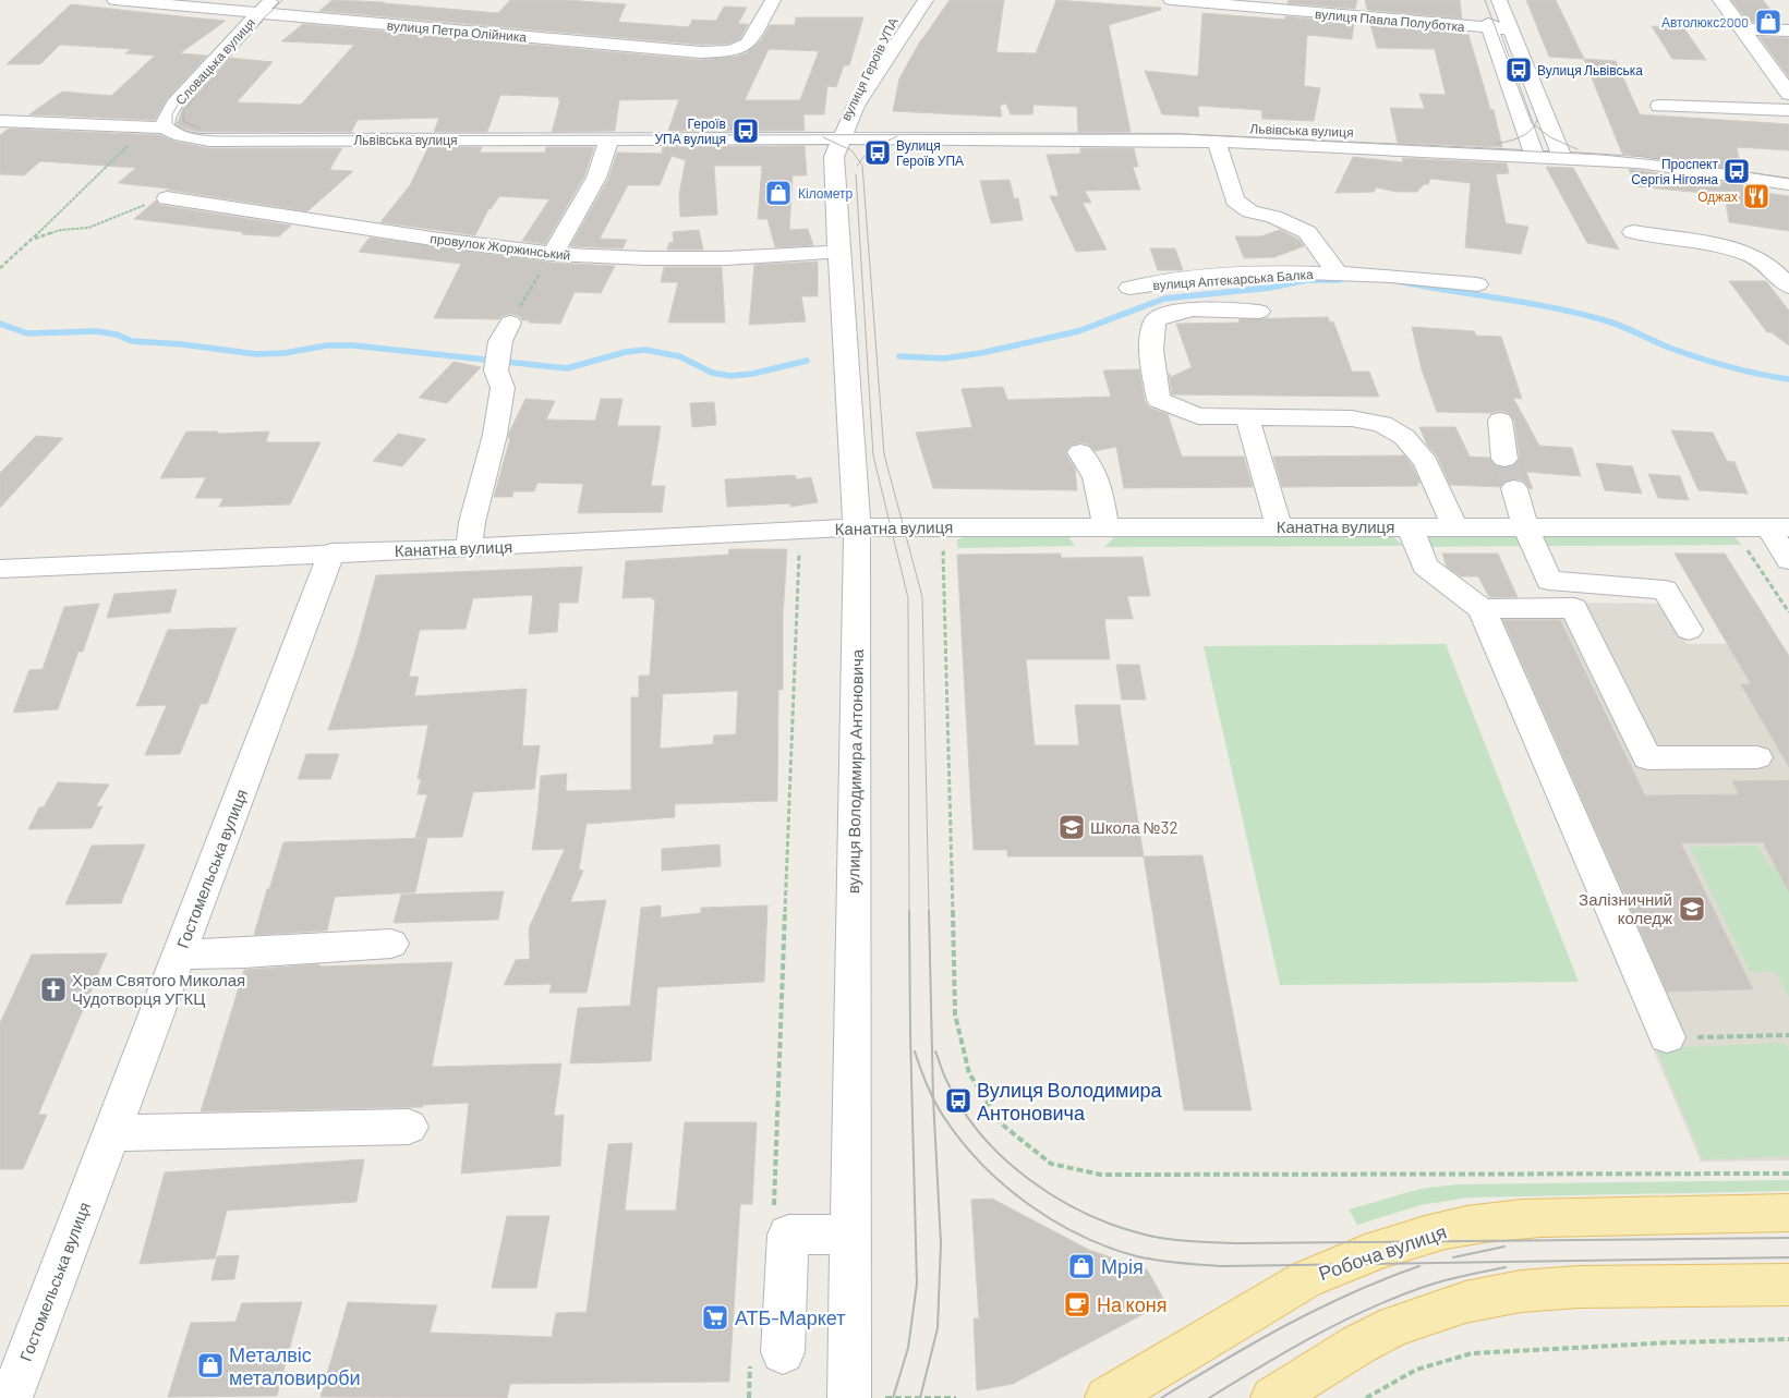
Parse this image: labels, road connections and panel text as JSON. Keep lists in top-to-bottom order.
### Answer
{
  "streets": {
    "main road": ["Робоча вулиця"],
    "street": [
      "вулиця Павла Полуботка",
      "вулиця Петра Олійника",
      "Словацька вулиця",
      "вулиця Героїв УПА",
      "Львівська вулиця",
      "провулок Жоржинський",
      "вулиця Аптекарська Балка",
      "Канатна вулиця",
      "вулиця Володимира Антоновича",
      "Гостомельська вулиця"
    ]
  },
  "crossings": [
    ["вулиця Петра Олійника", "Словацька вулиця"],
    ["Словацька вулиця", "Львівська вулиця"],
    ["вулиця Героїв УПА", "Львівська вулиця"],
    ["вулиця Героїв УПА", "вулиця Володимира Антоновича"],
    ["Львівська вулиця", "вулиця Володимира Антоновича"],
    ["провулок Жоржинський", "вулиця Володимира Антоновича"],
    ["Канатна вулиця", "вулиця Володимира Антоновича"],
    ["Канатна вулиця", "Гостомельська вулиця"]
  ],
  "places": {
    "shop": [
      "Автолюкс2000",
      "Кілометр",
      "Мрія",
      "Металвіс металовироби"
    ],
    "bus stop": [
      "Вулиця Львівська",
      "Героїв УПА вулиця",
      "Вулиця Героїв УПА",
      "Проспект Сергія Нігояна",
      "Вулиця Володимира Антоновича"
    ],
    "restaurant": ["Оджах"],
    "school or university": ["Школа №32", "Залізничний коледж"],
    "church": ["Храм Святого Миколая Чудотворця УГКЦ"],
    "cafe": ["На коня"],
    "supermarket": ["АТБ-Маркет"]
  }
}
